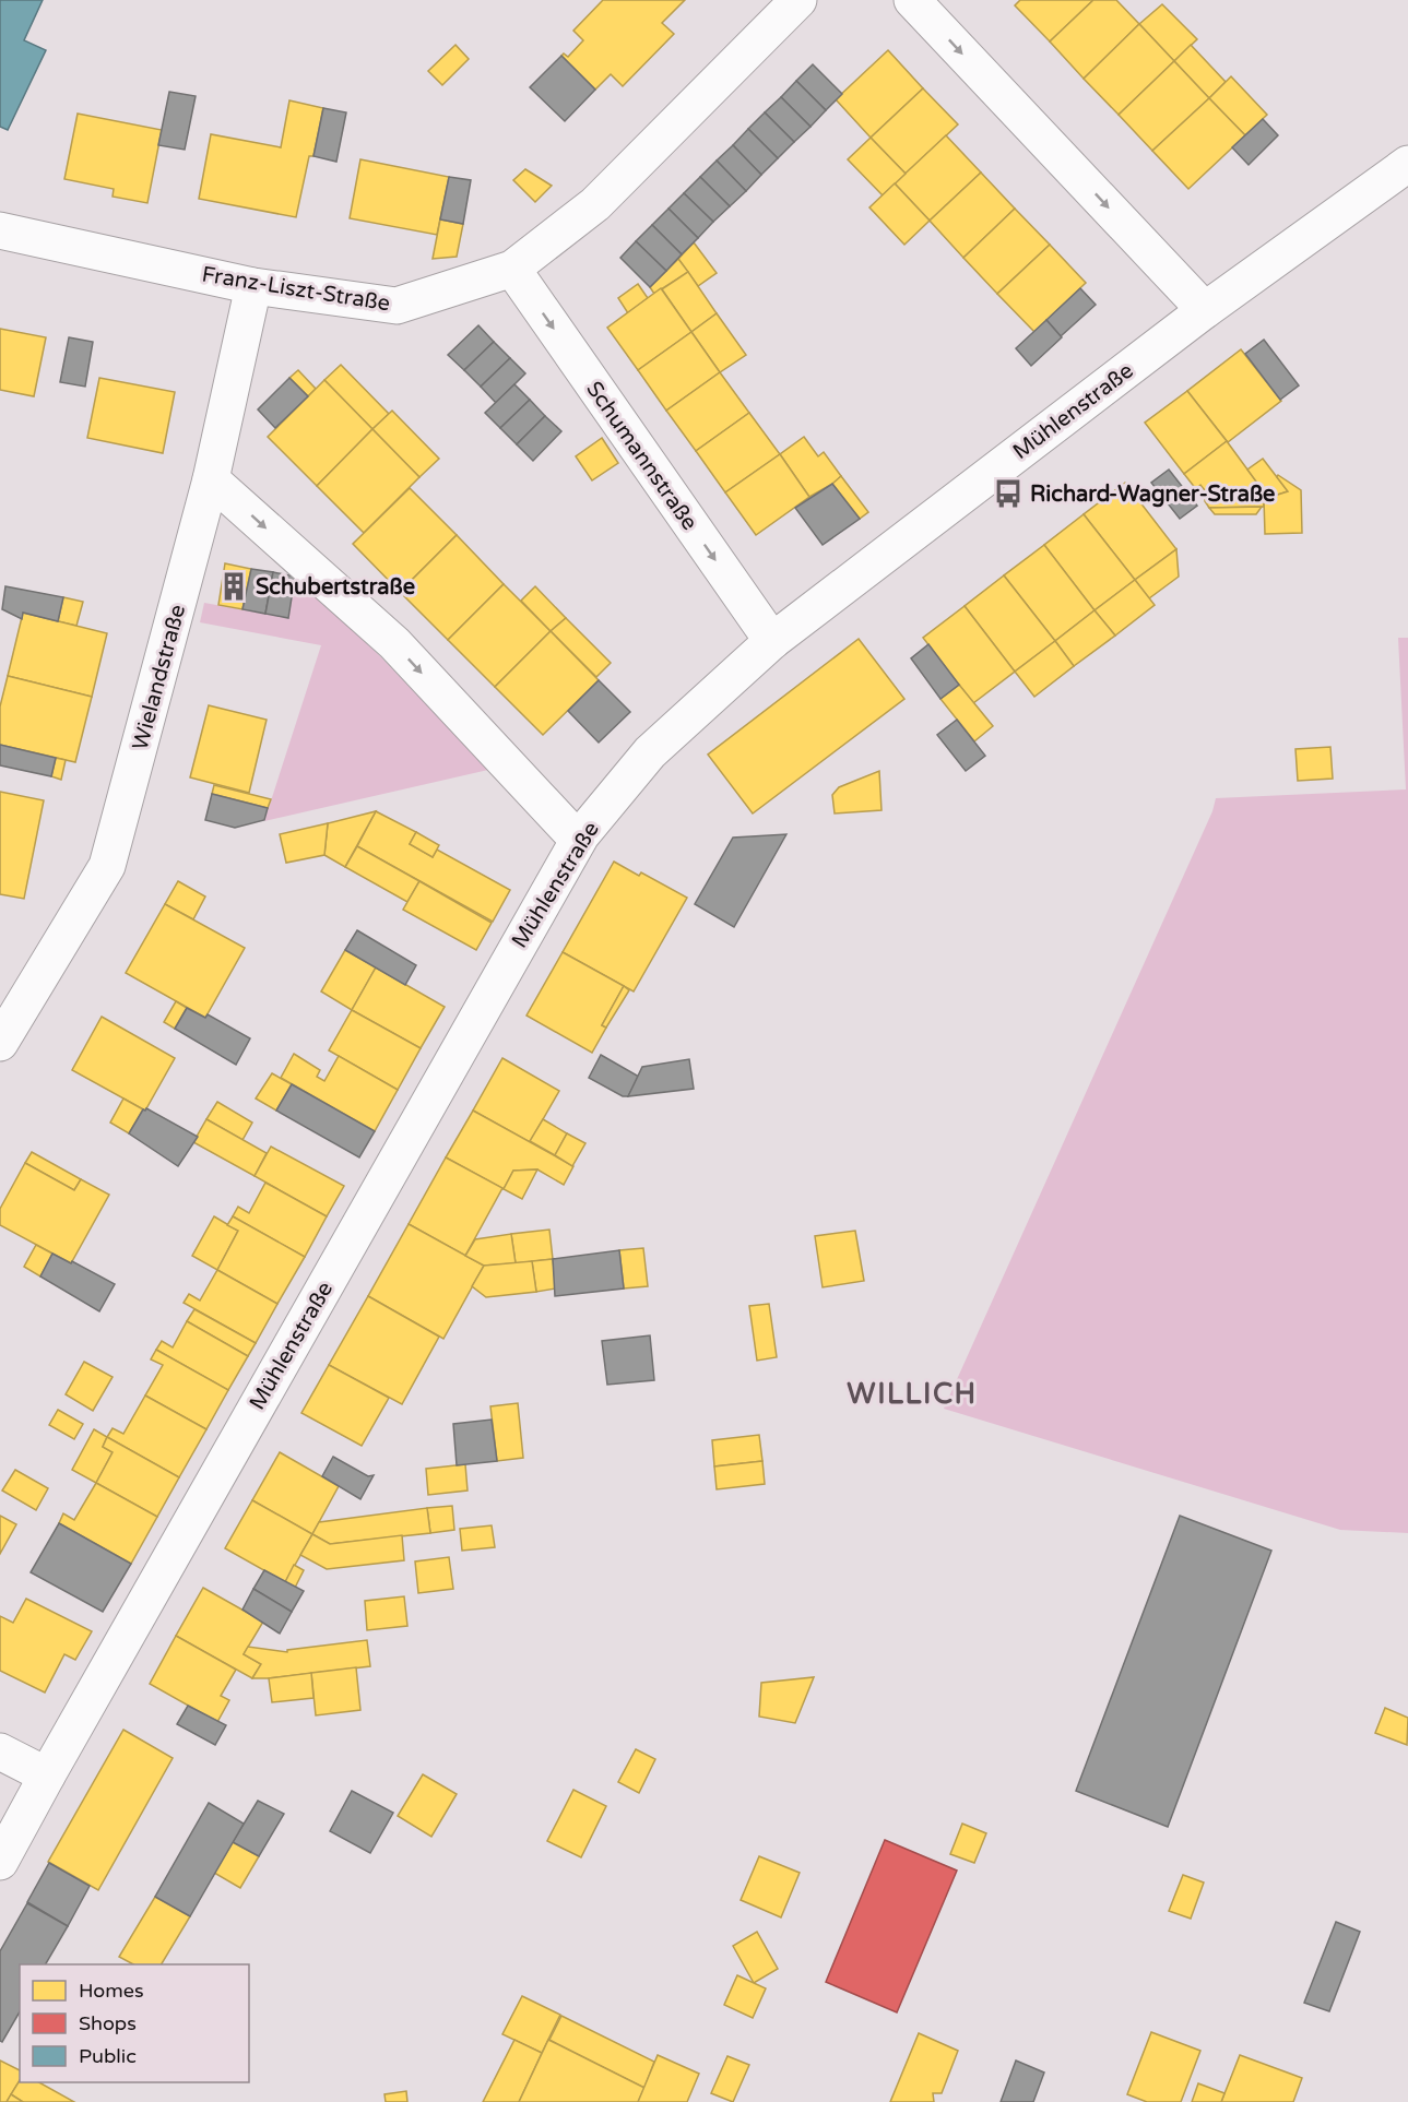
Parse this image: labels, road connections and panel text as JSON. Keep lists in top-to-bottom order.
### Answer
{
  "streets": {
    "street": [
      "Franz-Liszt-Straße",
      "Mühlenstraße",
      "Schumannstraße",
      "Wielandstraße"
    ]
  },
  "crossings": [
    ["Franz-Liszt-Straße", "Schumannstraße"],
    ["Franz-Liszt-Straße", "Wielandstraße"],
    ["Mühlenstraße", "Schumannstraße"]
  ],
  "districts": ["WILLICH"],
  "places": {
    "bus stop": ["Richard-Wagner-Straße"],
    "building": ["Schubertstraße"]
  },
  "legend": ["Homes", "Shops", "Public"]
}
